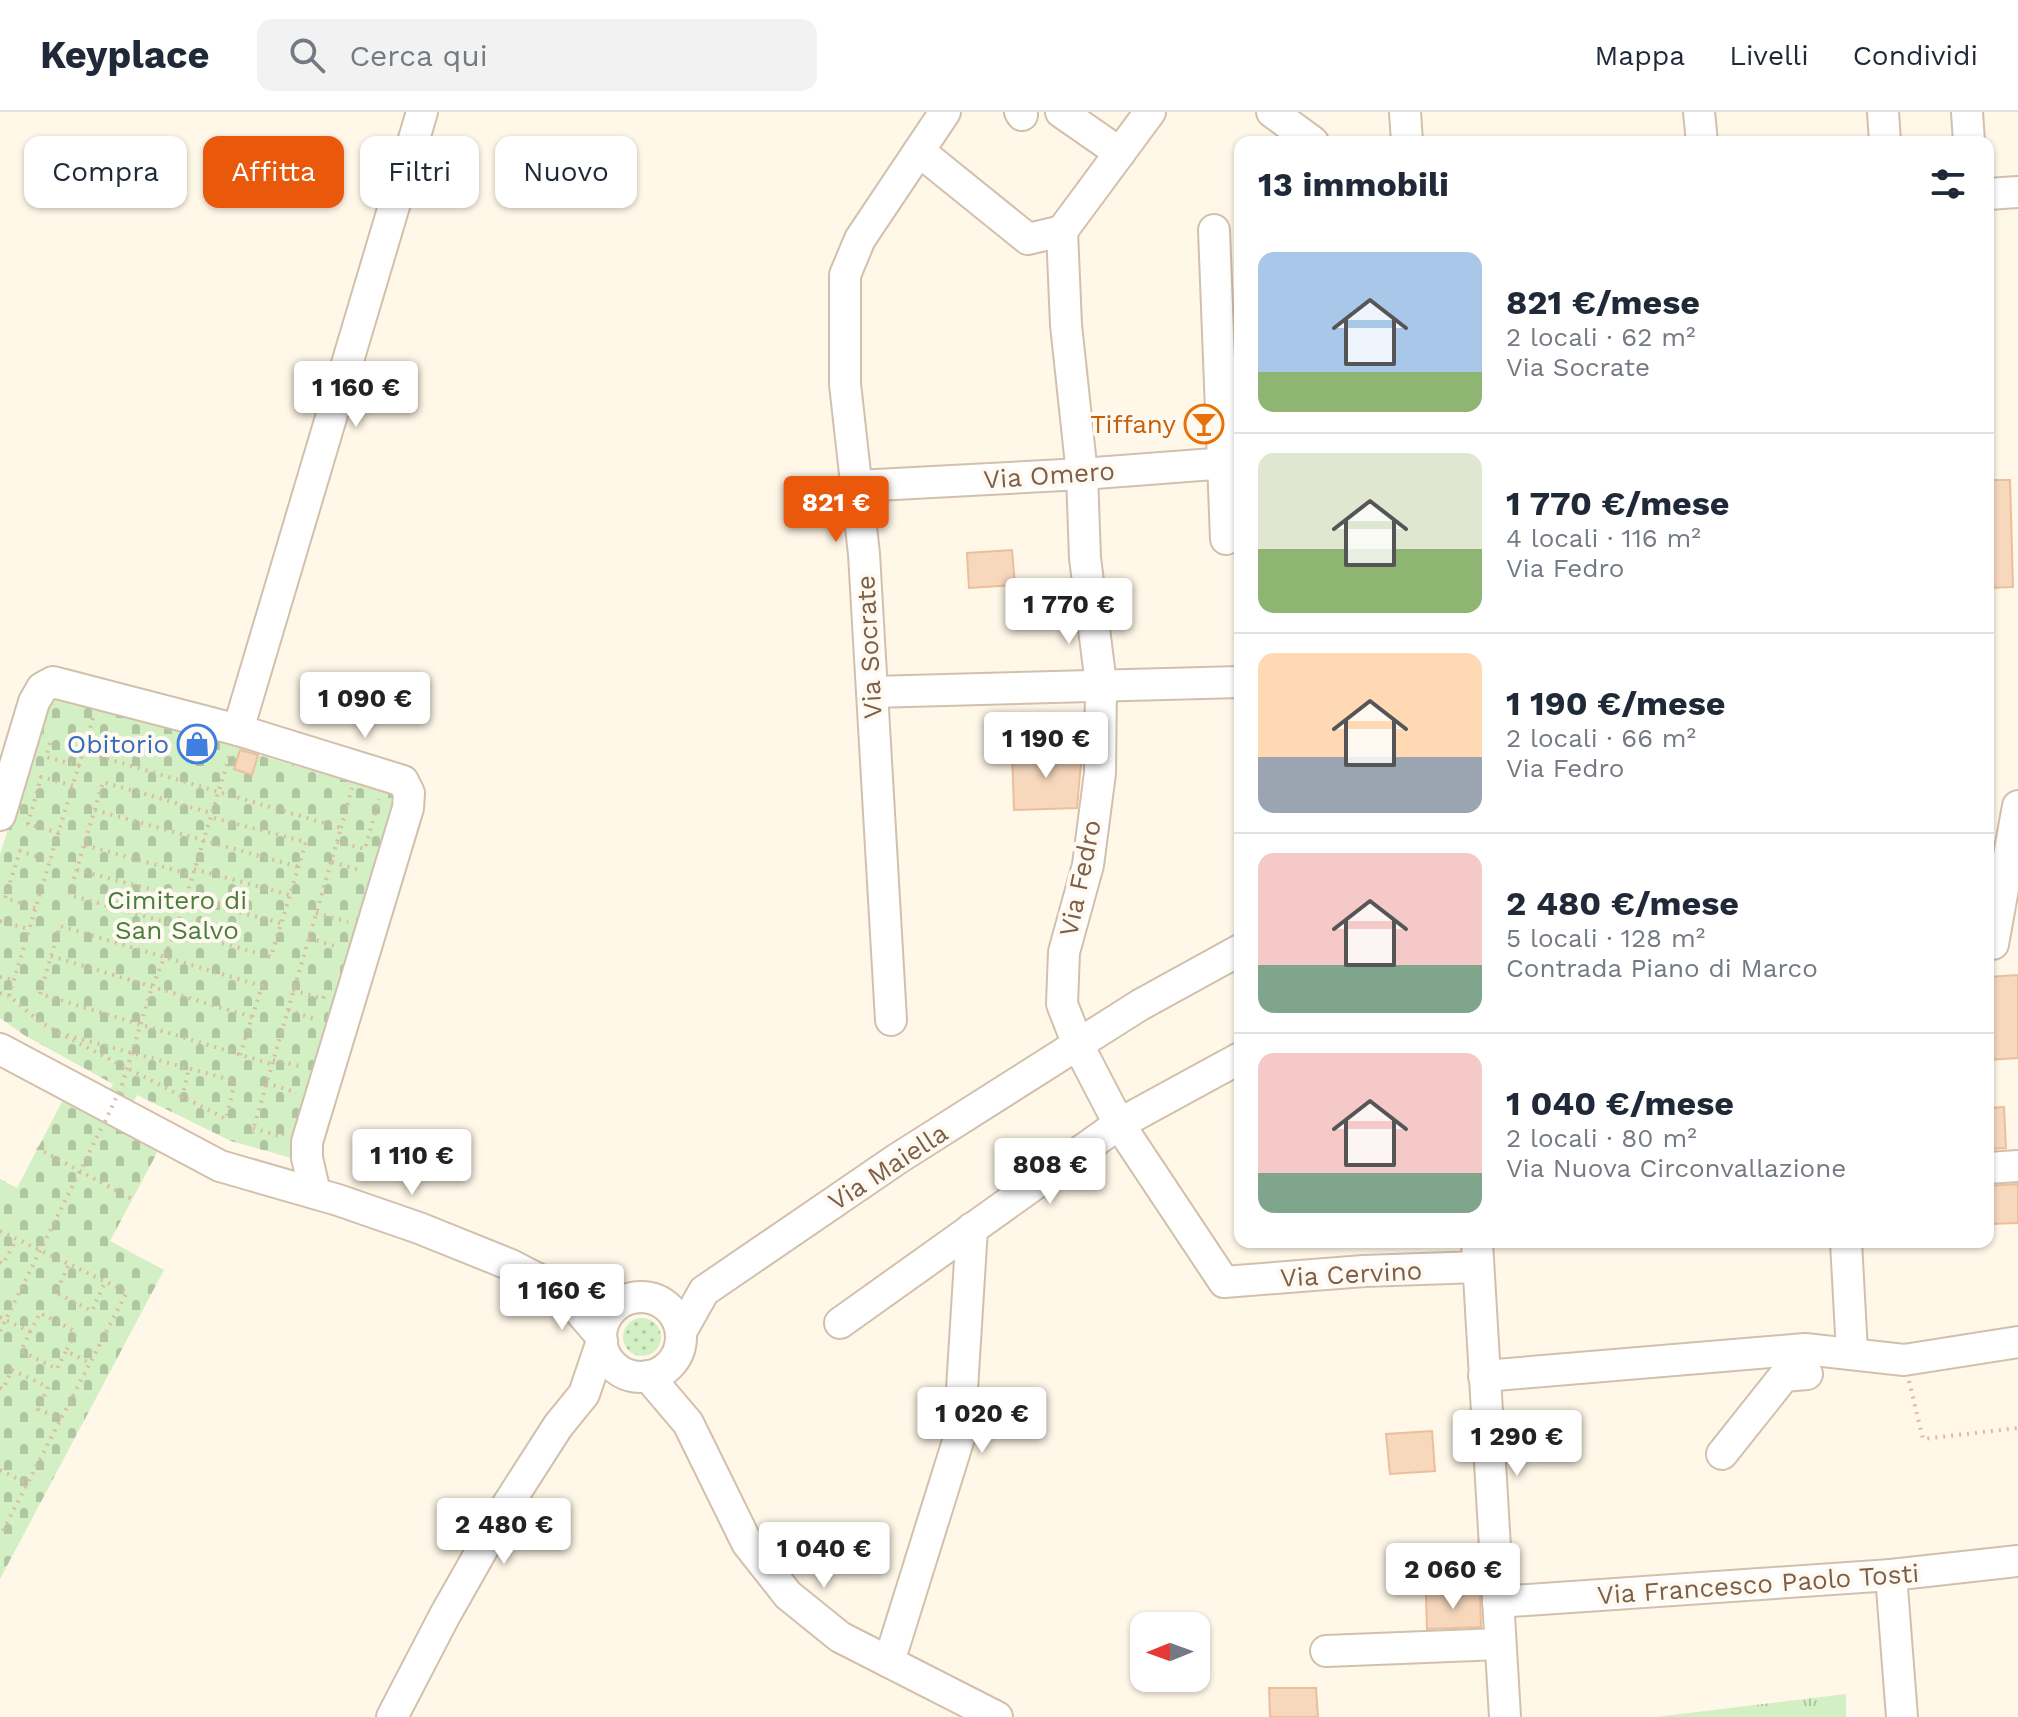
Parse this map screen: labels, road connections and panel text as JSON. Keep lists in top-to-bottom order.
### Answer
{
  "streets": {
    "street": [
      "Via Omero",
      "Via Socrate",
      "Via Fedro",
      "Via Maiella",
      "Via Cervino",
      "Via Francesco Paolo Tosti"
    ]
  },
  "crossings": [
    ["Via Omero", "Via Socrate"],
    ["Via Omero", "Via Fedro"],
    ["Via Fedro", "Via Maiella"],
    ["Via Fedro", "Via Cervino"]
  ],
  "parks": ["Cimitero di San Salvo"],
  "places": {
    "bar": ["Tiffany"],
    "shop": ["Obitorio"]
  },
  "north": "left",
  "page": {
    "header": "Keyplace",
    "search": "Cerca qui",
    "nav": ["Mappa", "Livelli", "Condividi"],
    "chip": [
      "Compra",
      "Affitta",
      "Filtri",
      "Nuovo"
    ],
    "heading": "13 immobili",
    "list": [
      {
        "name": "821 €/mese",
        "note": "2 locali · 62 m² · Via Socrate"
      },
      {
        "name": "1 770 €/mese",
        "note": "4 locali · 116 m² · Via Fedro"
      },
      {
        "name": "1 190 €/mese",
        "note": "2 locali · 66 m² · Via Fedro"
      },
      {
        "name": "2 480 €/mese",
        "note": "5 locali · 128 m² · Contrada Piano di Marco"
      },
      {
        "name": "1 040 €/mese",
        "note": "2 locali · 80 m² · Via Nuova Circonvallazione"
      }
    ],
    "price": [
      "1 160 €",
      "821 €",
      "1 770 €",
      "1 090 €",
      "1 190 €",
      "1 110 €",
      "808 €",
      "1 160 €",
      "1 020 €",
      "1 290 €",
      "2 480 €",
      "1 040 €",
      "2 060 €"
    ]
  }
}
